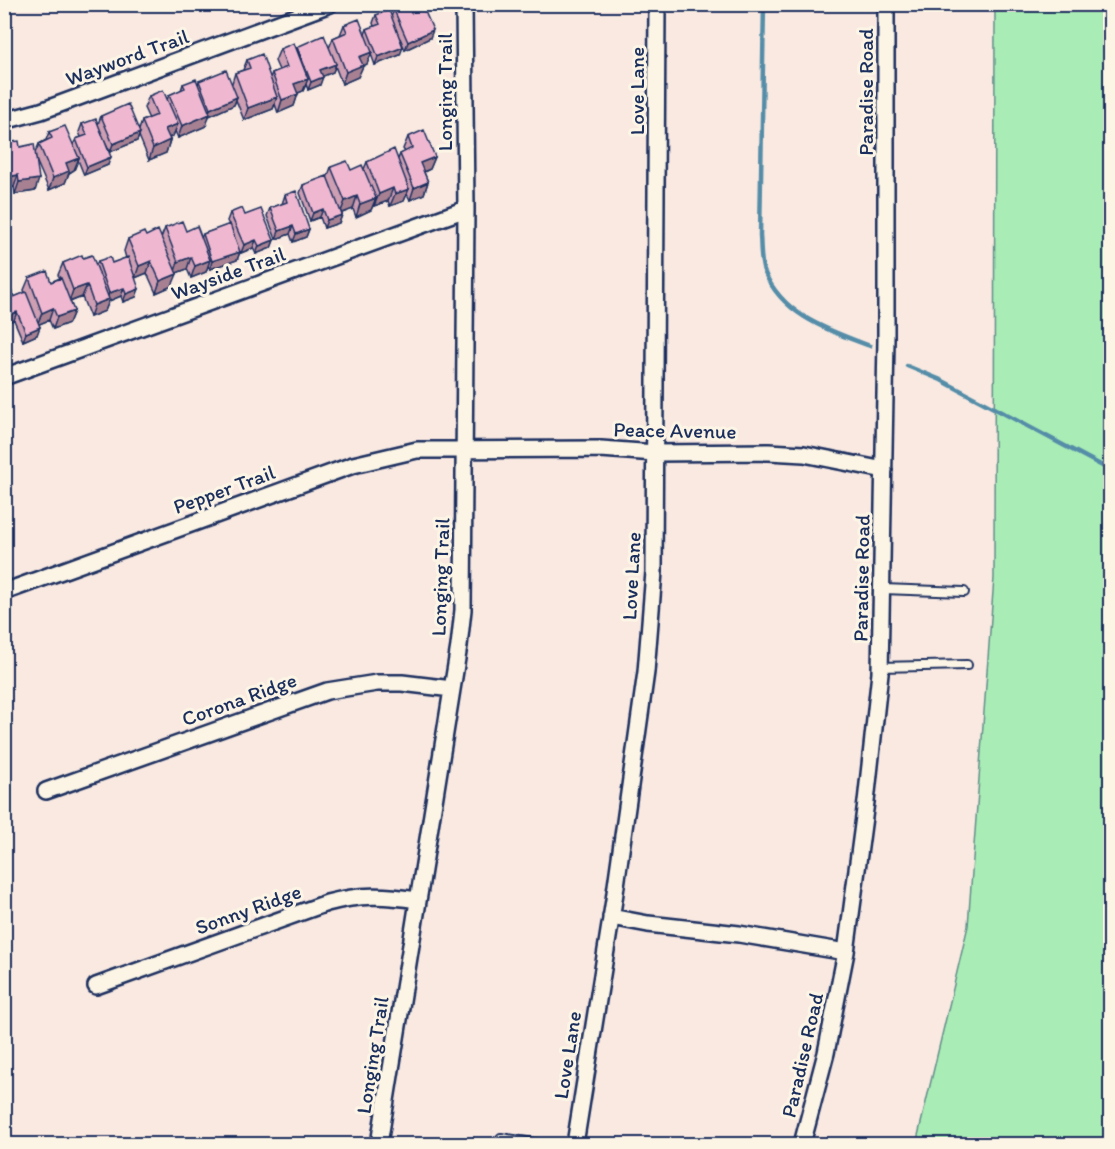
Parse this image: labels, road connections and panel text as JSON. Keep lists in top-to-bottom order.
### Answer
{
  "streets": {
    "street": [
      "Wayword Trail",
      "Love Lane",
      "Longing Trail",
      "Paradise Road",
      "Wayside Trail",
      "Peace Avenue",
      "Pepper Trail",
      "Corona Ridge",
      "Sonny Ridge"
    ]
  },
  "crossings": [
    ["Love Lane", "Peace Avenue"],
    ["Longing Trail", "Wayside Trail"],
    ["Longing Trail", "Peace Avenue"],
    ["Longing Trail", "Pepper Trail"],
    ["Longing Trail", "Corona Ridge"],
    ["Longing Trail", "Sonny Ridge"],
    ["Paradise Road", "Peace Avenue"],
    ["Peace Avenue", "Pepper Trail"]
  ]
}
